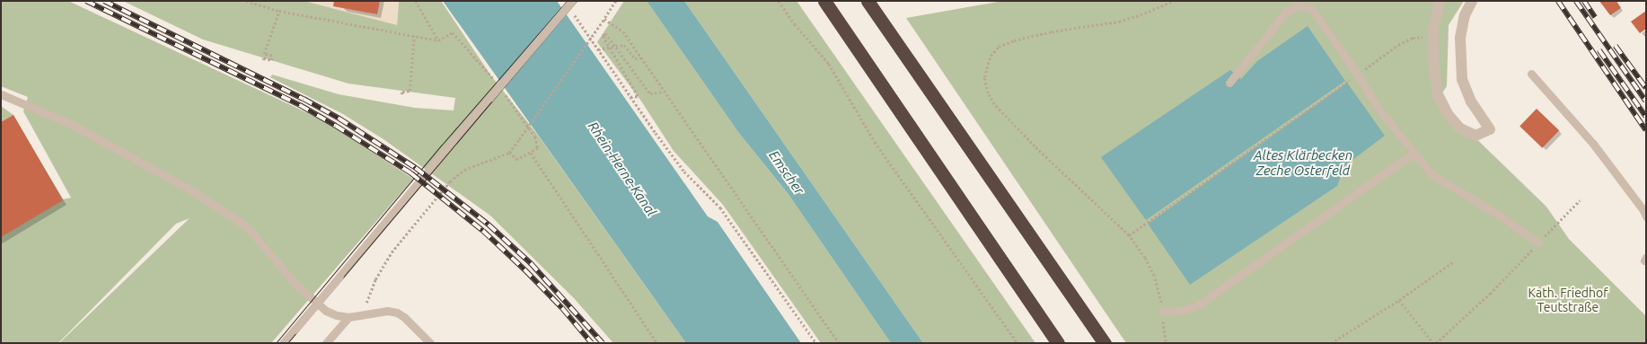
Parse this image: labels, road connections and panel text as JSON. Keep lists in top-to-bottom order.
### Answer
{
  "water": ["Altes Klärbecken Zeche Osterfeld", "Rhein-Herne-Kanal", "Emscher"],
  "parks": ["Kath. Friedhof Teutstraße"]
}
